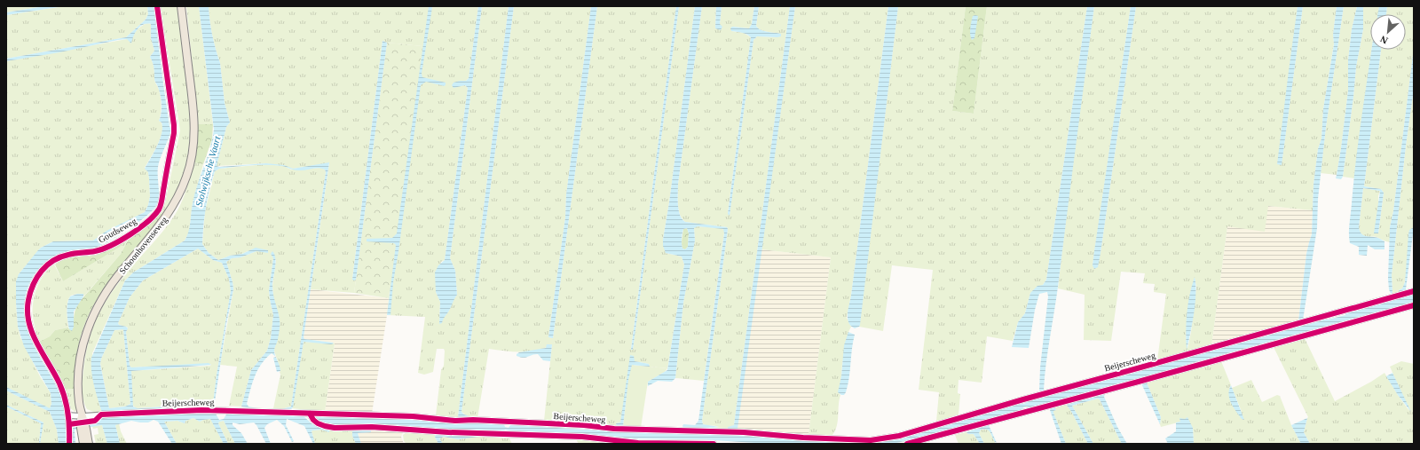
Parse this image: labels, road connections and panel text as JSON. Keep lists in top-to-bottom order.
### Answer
{
  "streets": {
    "main road": ["Schoonhovenseweg"],
    "street": ["Goudseweg", "Beijerscheweg"]
  },
  "crossings": [
    ["Schoonhovenseweg", "Beijerscheweg"]
  ],
  "water": ["Stolwijksche Vaart"],
  "north": "bottom left"
}
